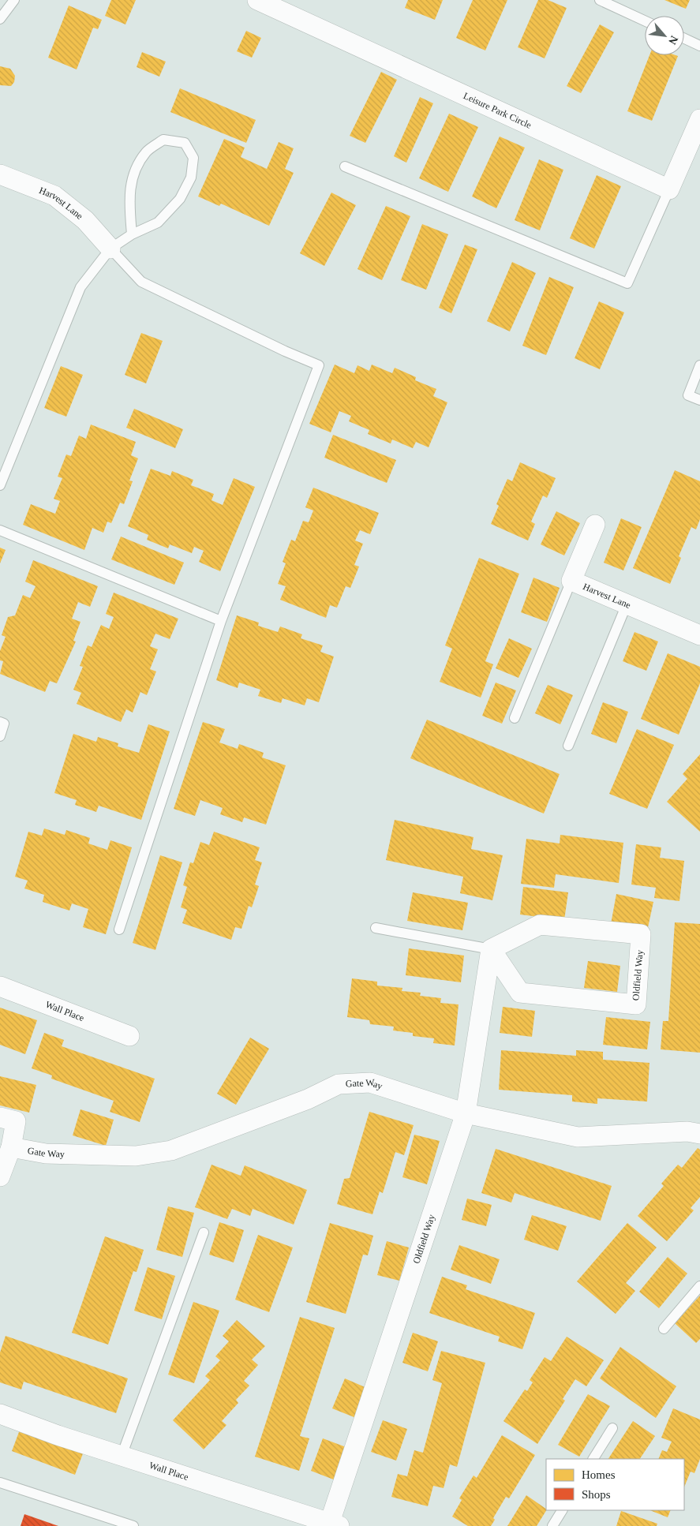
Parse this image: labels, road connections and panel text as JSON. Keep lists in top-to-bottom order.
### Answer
{
  "streets": {
    "street": [
      "Leisure Park Circle",
      "Harvest Lane",
      "Oldfield Way",
      "Wall Place",
      "Gate Way"
    ]
  },
  "crossings": [
    ["Oldfield Way", "Wall Place"],
    ["Oldfield Way", "Gate Way"]
  ],
  "legend": ["Homes", "Shops"],
  "north": "bottom right"
}
